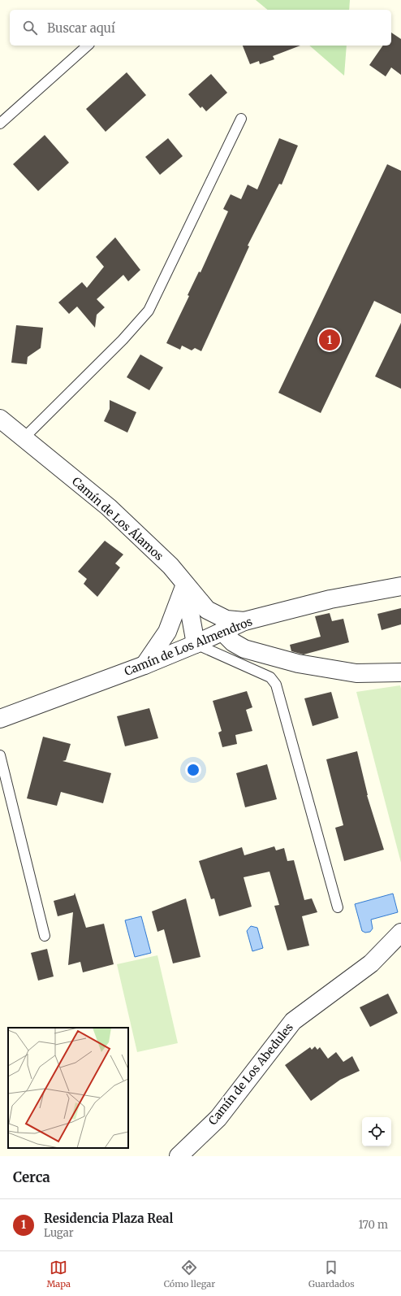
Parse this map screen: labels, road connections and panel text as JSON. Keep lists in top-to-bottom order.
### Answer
{
  "streets": {
    "street": ["Camín de Los Álamos", "Camín de Los Almendros", "Camín de Los Abedules"]
  },
  "crossings": [
    ["Camín de Los Álamos", "Camín de Los Almendros"]
  ],
  "page": {
    "search": "Buscar aquí",
    "pins": "1",
    "heading": "Cerca",
    "list": [
      {
        "mark": "1",
        "name": "Residencia Plaza Real",
        "note": "Lugar",
        "value": "170 m"
      }
    ],
    "nav": ["Mapa", "Cómo llegar", "Guardados"]
  }
}
